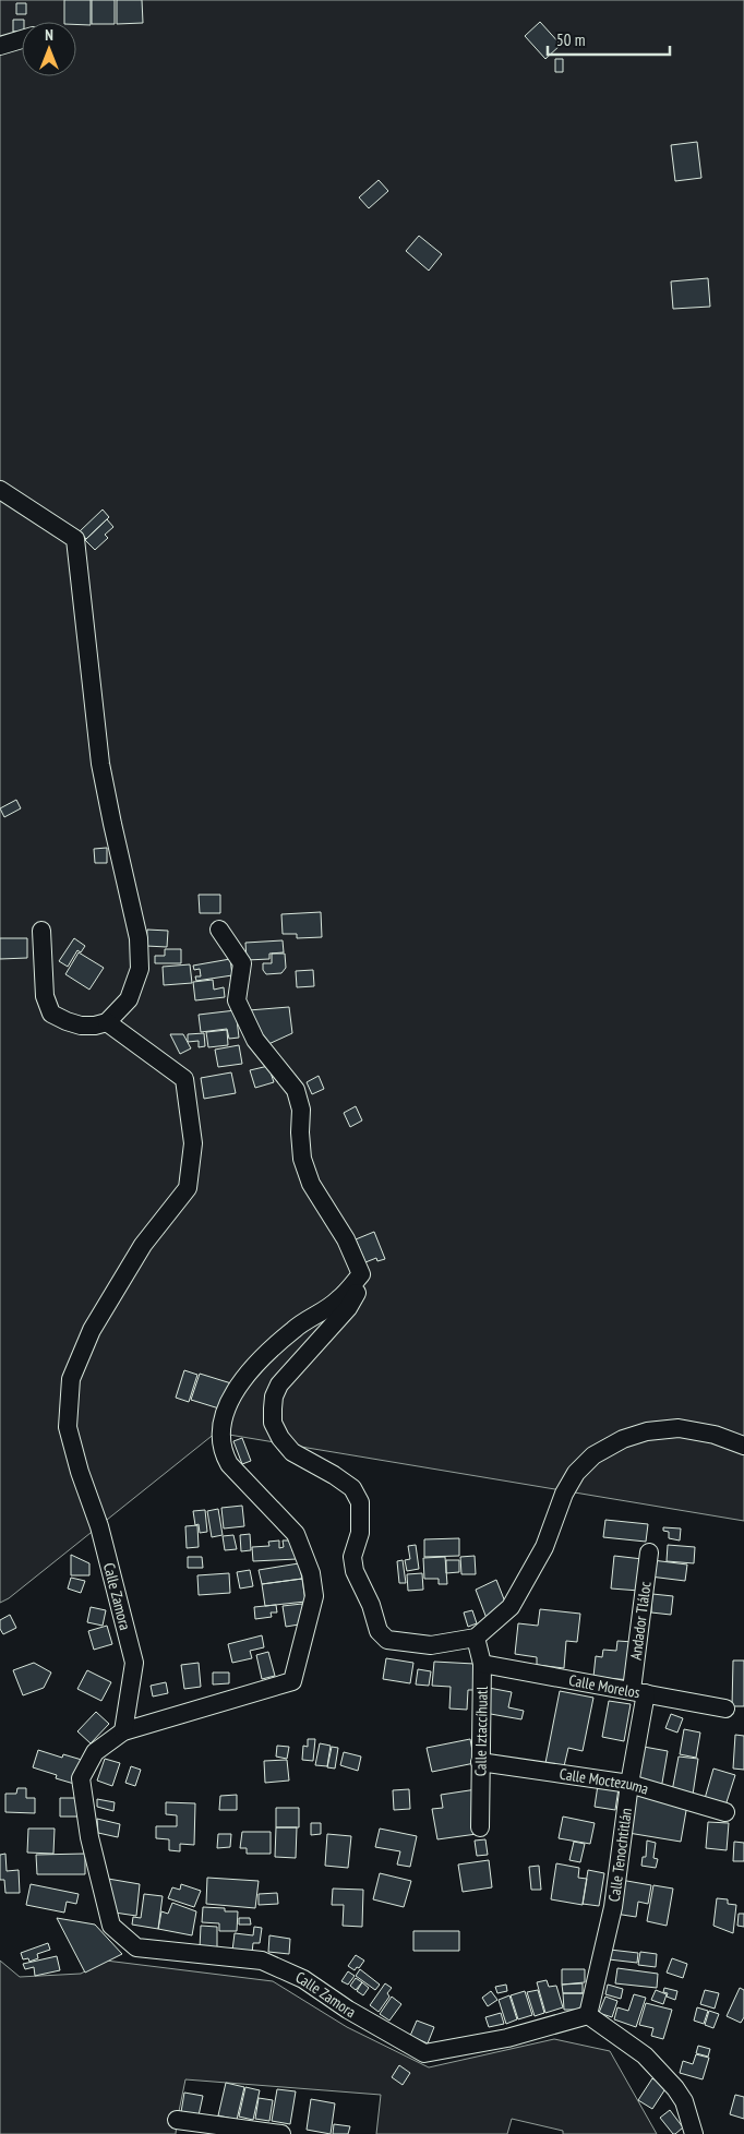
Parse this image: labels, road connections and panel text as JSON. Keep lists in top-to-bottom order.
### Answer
{
  "streets": {
    "street": [
      "Calle Zamora",
      "Andador Tláloc",
      "Calle Morelos",
      "Calle Iztaccíhuatl",
      "Calle Moctezuma",
      "Calle Tenochtitlán"
    ]
  },
  "crossings": [
    ["Calle Zamora", "Calle Tenochtitlán"],
    ["Andador Tláloc", "Calle Morelos"],
    ["Andador Tláloc", "Calle Tenochtitlán"],
    ["Calle Morelos", "Calle Iztaccíhuatl"],
    ["Calle Morelos", "Calle Tenochtitlán"],
    ["Calle Iztaccíhuatl", "Calle Moctezuma"],
    ["Calle Moctezuma", "Calle Tenochtitlán"]
  ],
  "scale_bar": "50 m",
  "north": "top"
}
